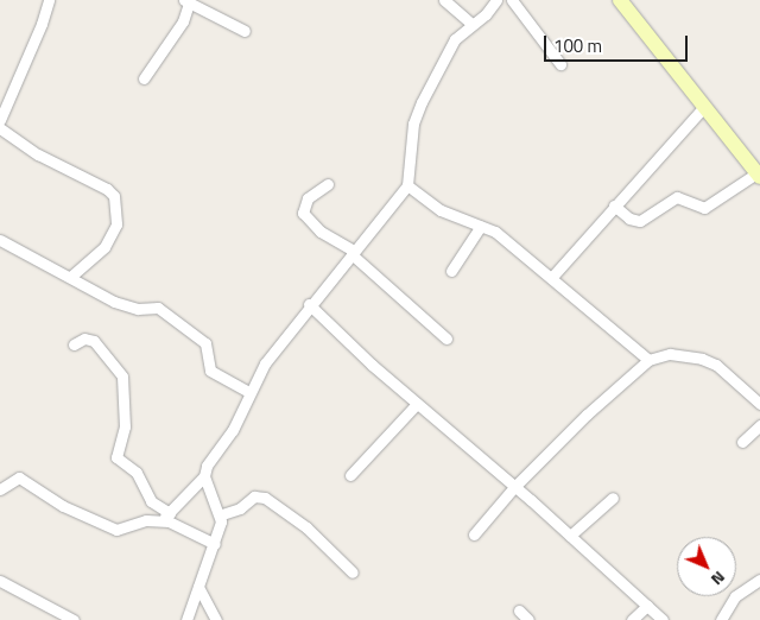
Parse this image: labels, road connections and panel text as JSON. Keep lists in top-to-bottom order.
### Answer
{
  "scale_bar": "100 m",
  "north": "bottom right"
}
